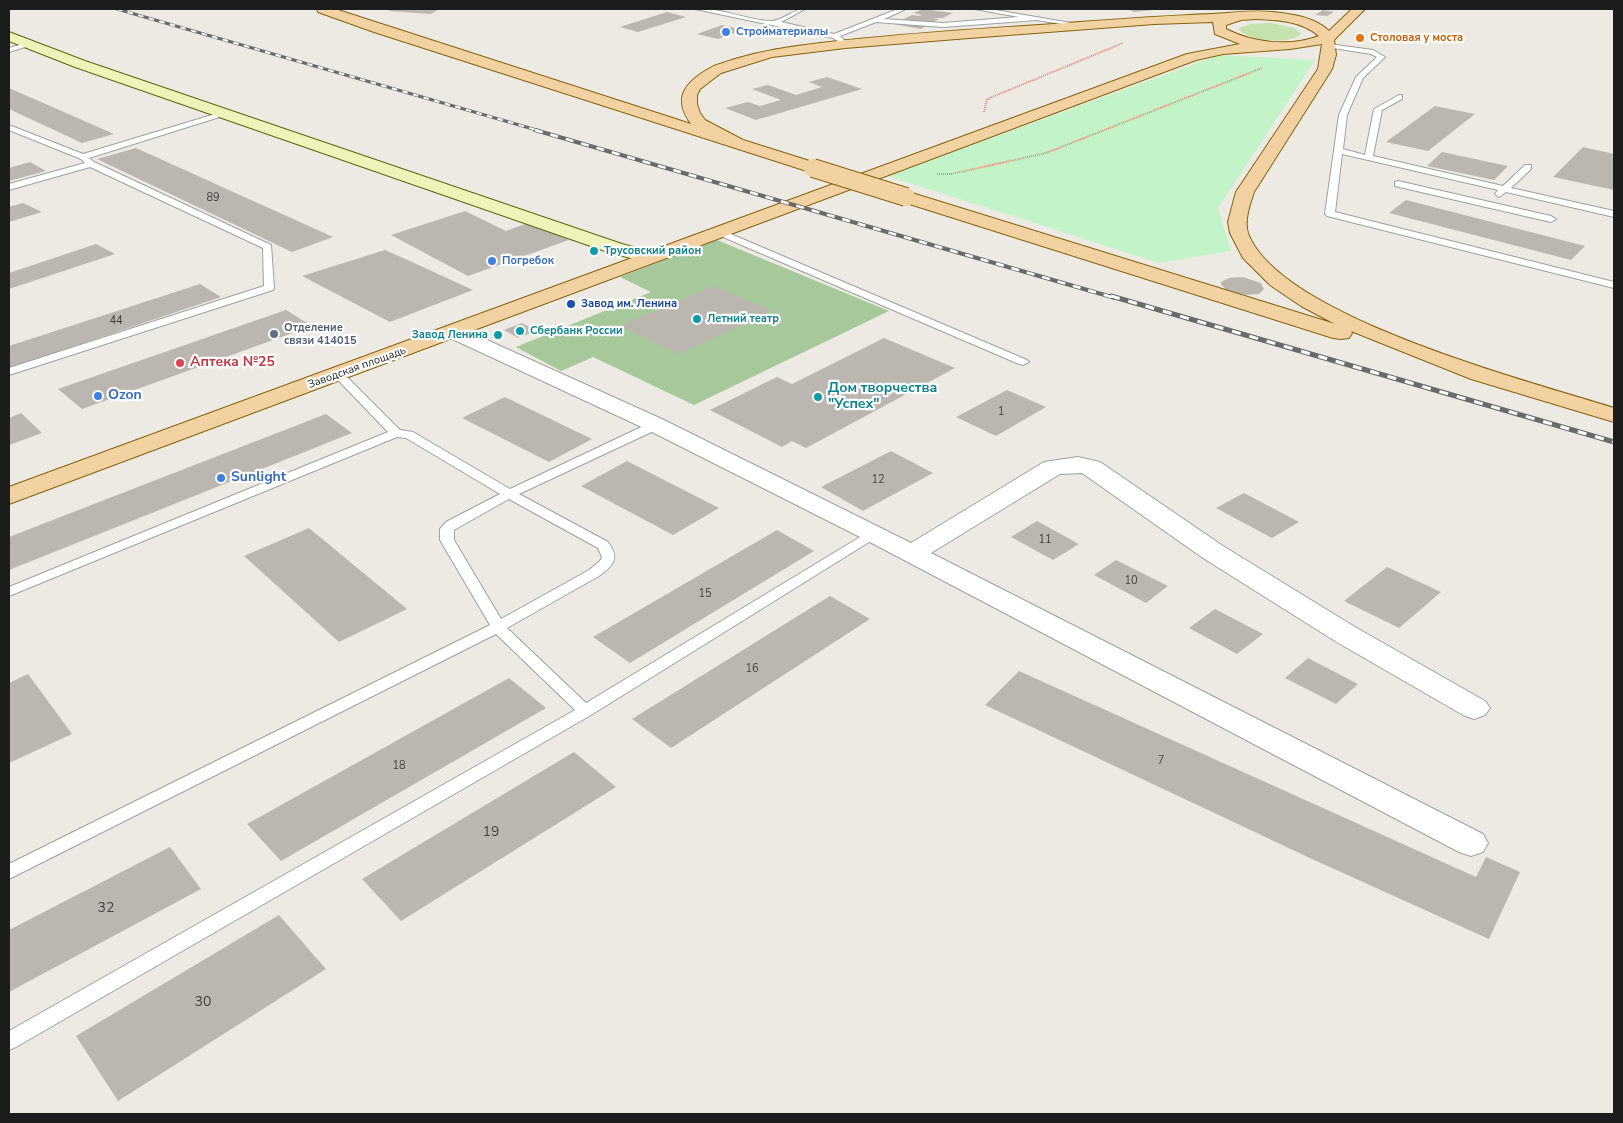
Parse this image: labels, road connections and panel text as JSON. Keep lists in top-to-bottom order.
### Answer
{
  "streets": {
    "main road": ["Заводская площадь"]
  },
  "places": [
    "Стройматериалы",
    "Столовая у моста",
    "Трусовский район",
    "Погребок",
    "Завод им. Ленина",
    "Летний театр",
    "Сбербанк России",
    "Отделение связи 414015",
    "Завод Ленина",
    "Аптека №25",
    "Ozon",
    "Дом творчества \"Успех\"",
    "Sunlight"
  ],
  "house_numbers": [
    "89",
    "44",
    "1",
    "12",
    "11",
    "10",
    "15",
    "16",
    "7",
    "18",
    "19",
    "32",
    "30"
  ]
}
